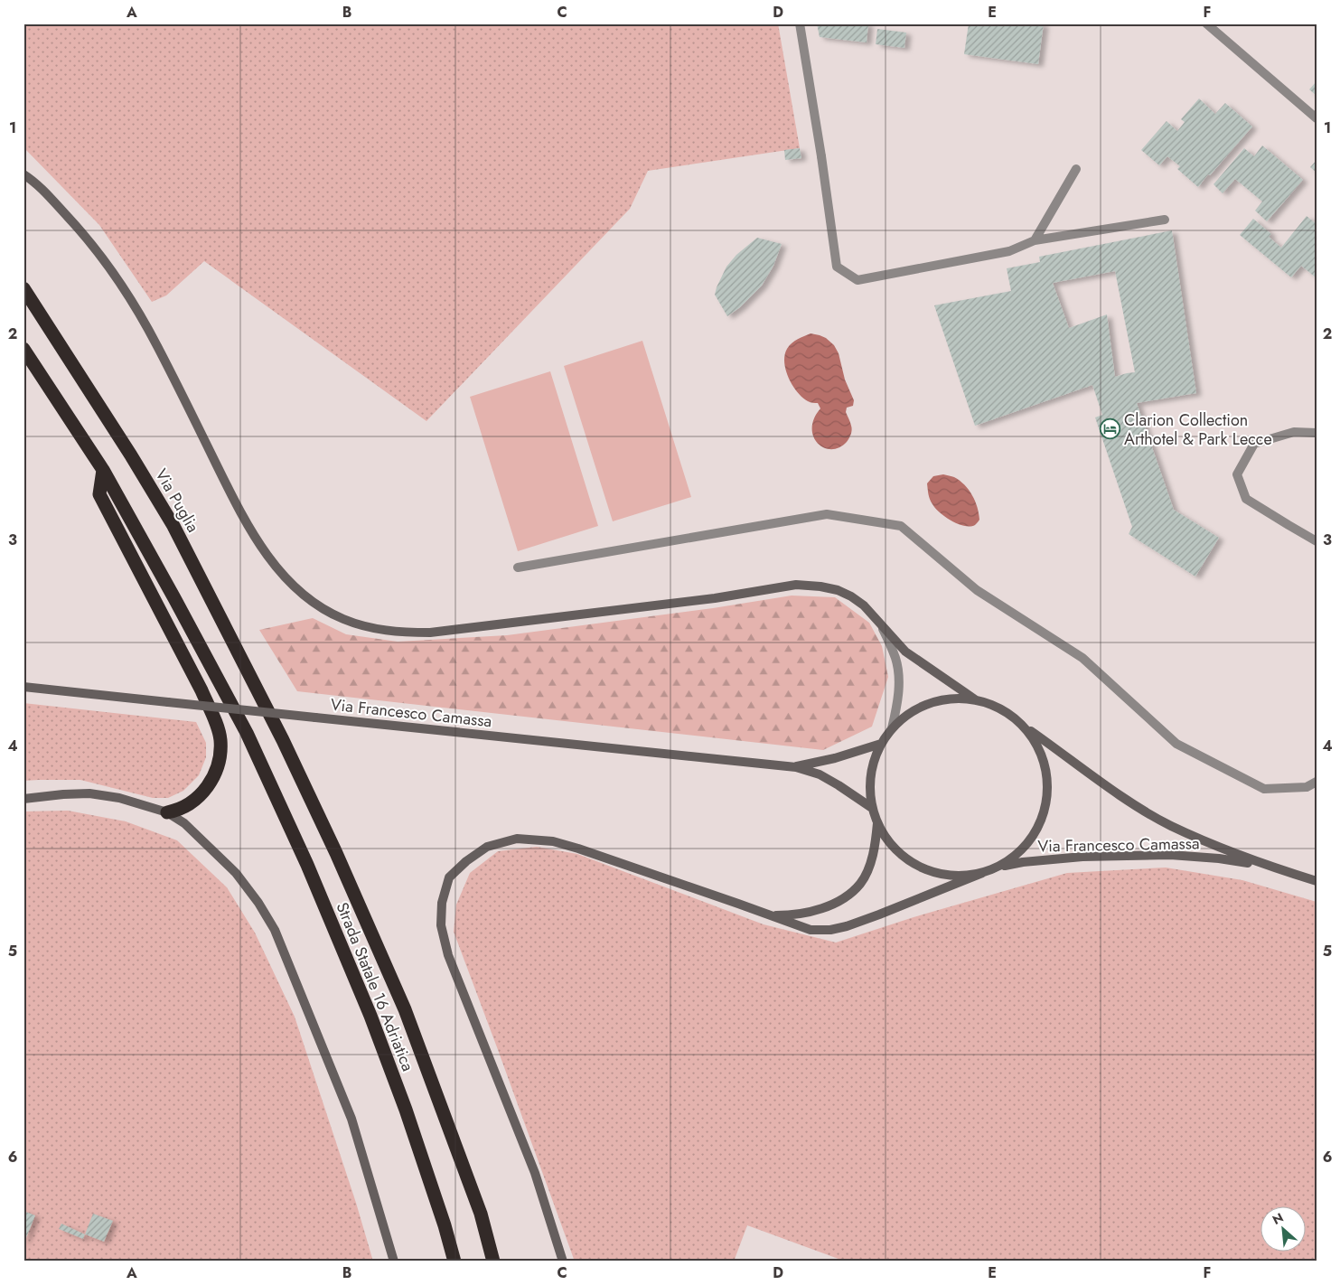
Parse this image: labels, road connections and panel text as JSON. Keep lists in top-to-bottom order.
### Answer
{
  "streets": {
    "highway": ["Via Puglia", "Strada Statale 16 Adriatica"],
    "street": ["Via Francesco Camassa"]
  },
  "crossings": [
    ["Via Puglia", "Strada Statale 16 Adriatica"]
  ],
  "places": {
    "hotel": ["Clarion Collection Arthotel & Park Lecce"]
  },
  "north": "top left",
  "grid": {
    "columns": [
      "A",
      "B",
      "C",
      "D",
      "E",
      "F"
    ],
    "rows": [
      "1",
      "2",
      "3",
      "4",
      "5",
      "6"
    ]
  }
}
